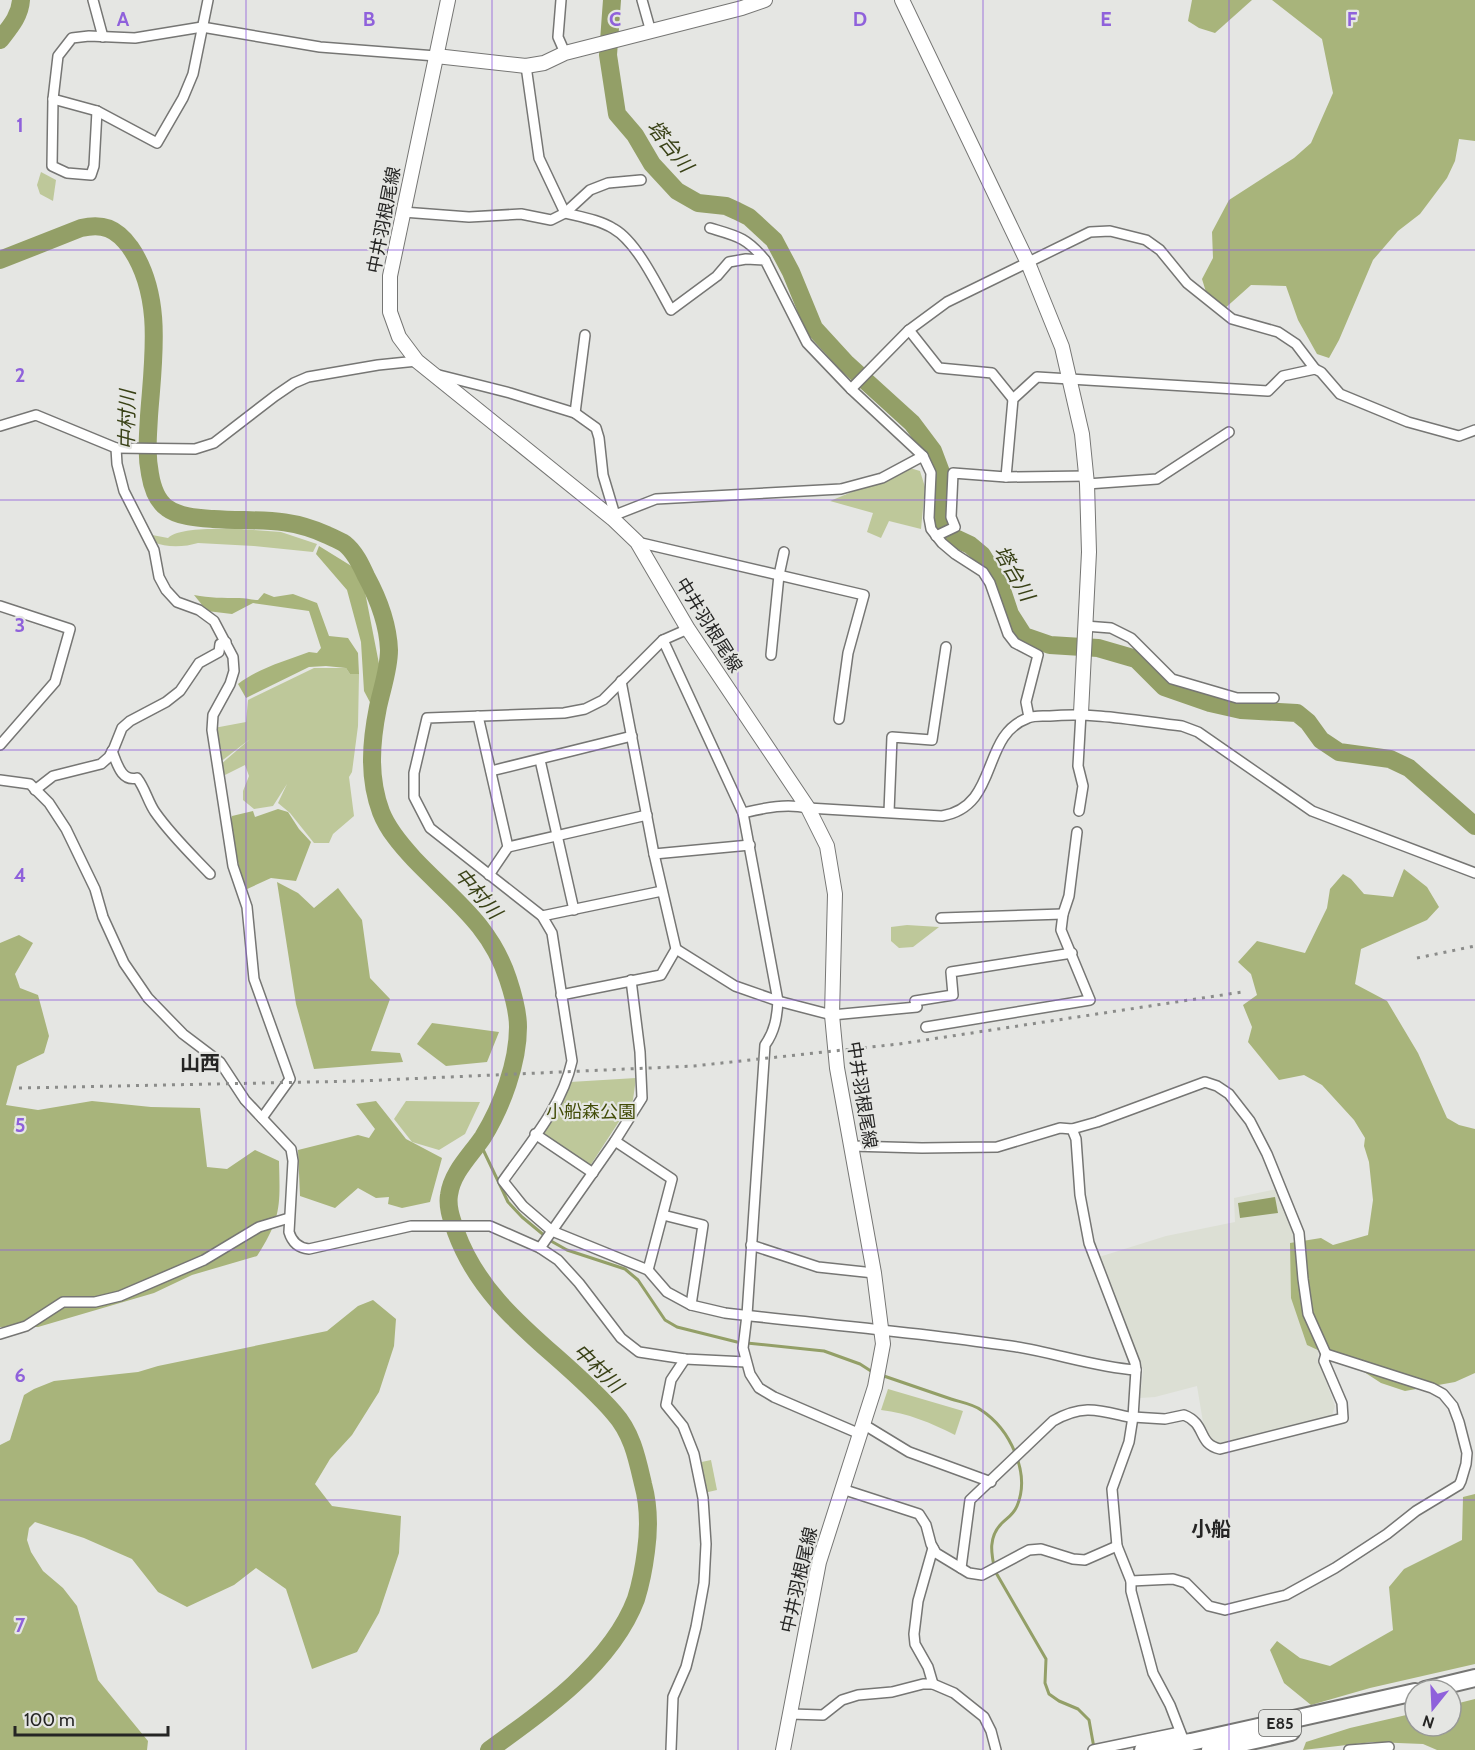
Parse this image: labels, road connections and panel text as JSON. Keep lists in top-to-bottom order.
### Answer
{
  "streets": {
    "highway": ["E85"],
    "main road": ["中井羽根尾線"]
  },
  "districts": ["山西", "小船"],
  "water": ["塔台川", "中村川"],
  "parks": ["小船森公園"],
  "scale_bar": "100 m",
  "north": "bottom",
  "grid": {
    "columns": [
      "A",
      "B",
      "C",
      "D",
      "E",
      "F"
    ],
    "rows": [
      "1",
      "2",
      "3",
      "4",
      "5",
      "6",
      "7"
    ]
  }
}
